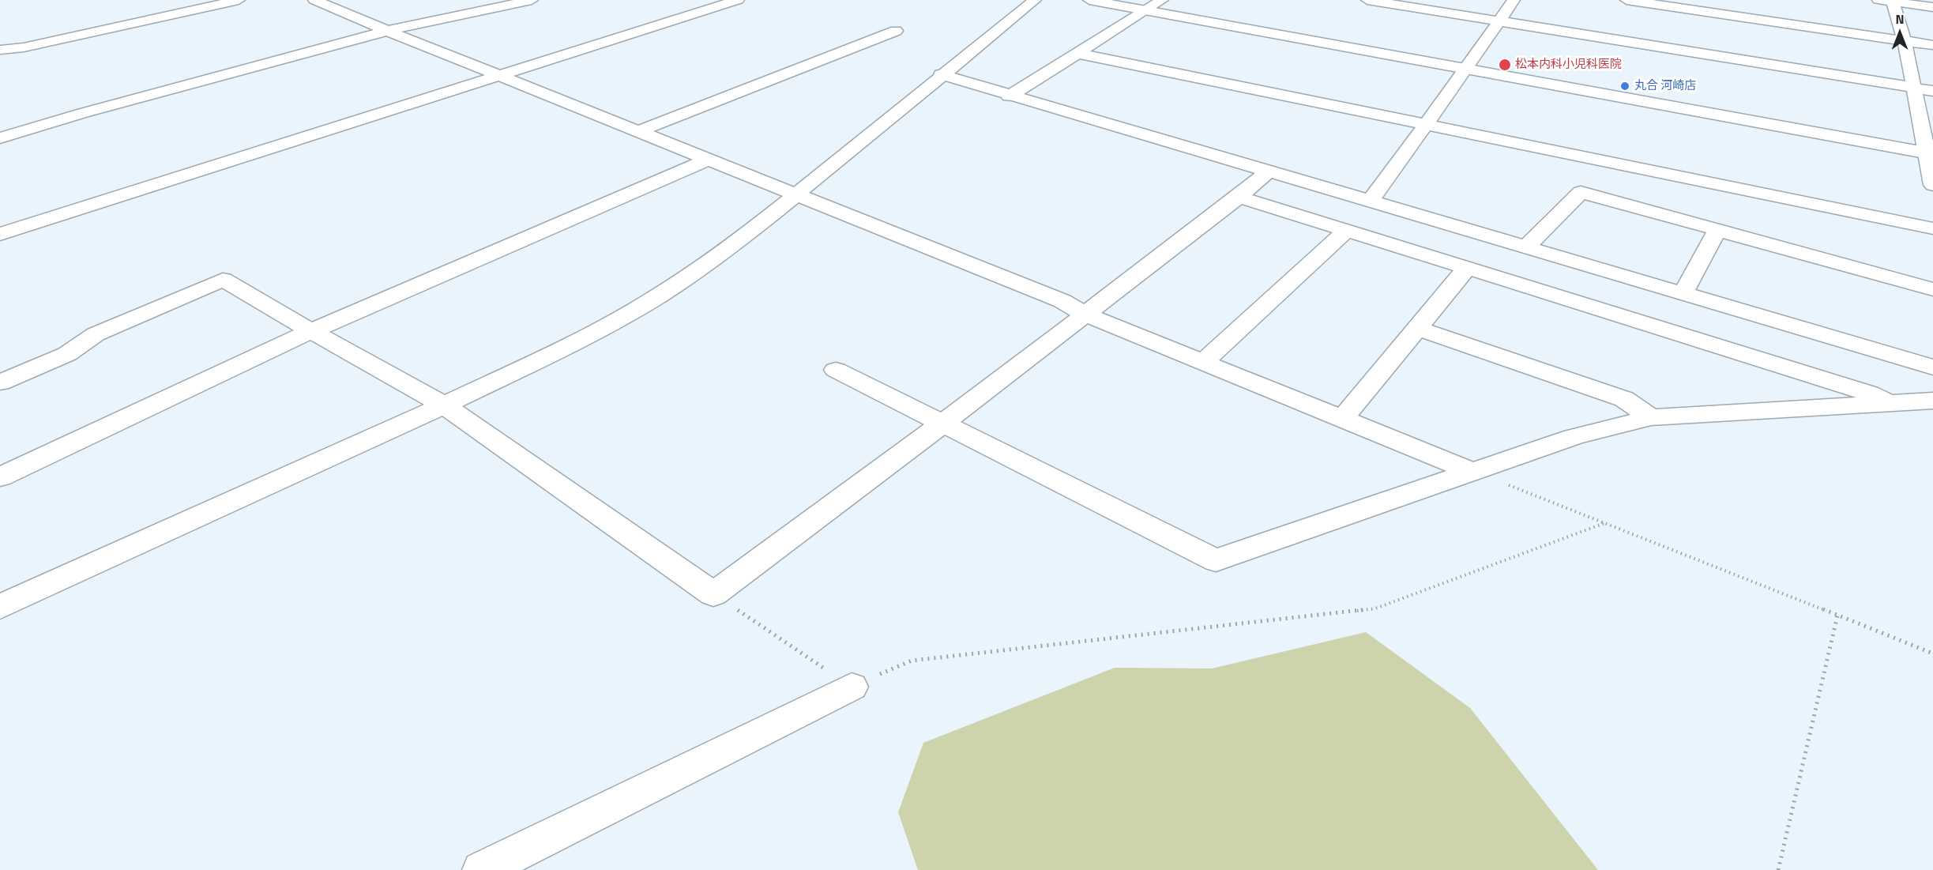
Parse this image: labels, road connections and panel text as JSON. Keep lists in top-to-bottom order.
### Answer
{
  "places": ["松本内科小児科医院", "丸合 河崎店"],
  "north": "top"
}
